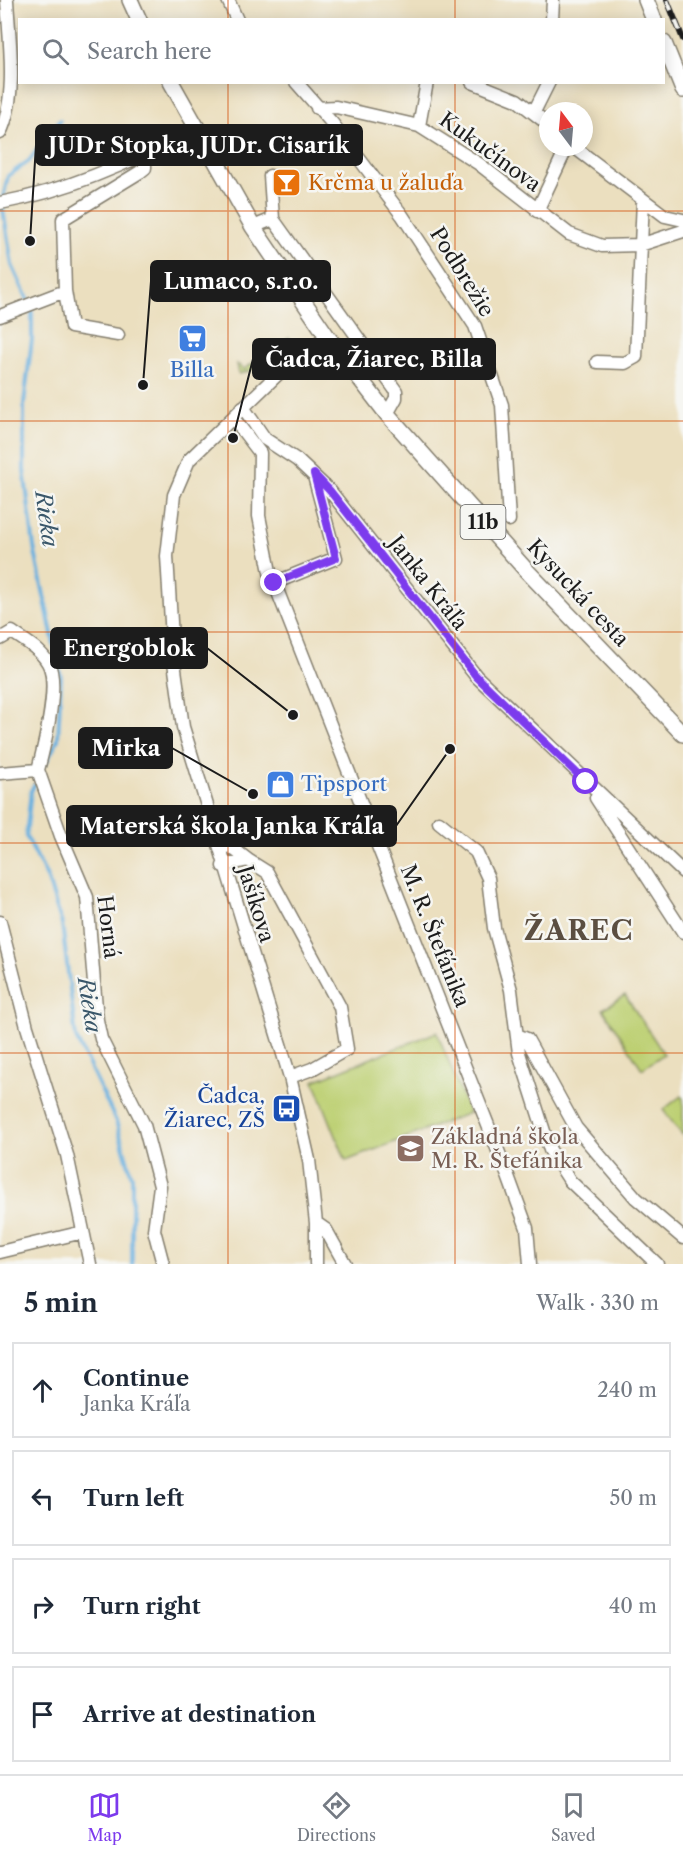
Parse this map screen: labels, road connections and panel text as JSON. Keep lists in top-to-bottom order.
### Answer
{
  "streets": {
    "main road": ["11b", "Kysucká cesta"],
    "street": [
      "Kukučínova",
      "Podbrežie",
      "Janka Kráľa",
      "Jašíkova",
      "Horná",
      "M. R. Štefánika"
    ]
  },
  "crossings": [
    ["Kukučínova", "Podbrežie"],
    ["11b", "Kysucká cesta"],
    ["Janka Kráľa", "Jašíkova"],
    ["Kysucká cesta", "Jašíkova"]
  ],
  "districts": ["ŽAREC"],
  "water": ["Rieka"],
  "places": {
    "bar": ["Krčma u žaluďa"],
    "other": [
      "JUDr Stopka, JUDr. Cisarík",
      "Lumaco, s.r.o.",
      "Čadca, Žiarec, Billa",
      "Energoblok",
      "Materská škola Janka Kráľa",
      "Mirka"
    ],
    "supermarket": ["Billa"],
    "shop": ["Tipsport"],
    "bus stop": ["Čadca, Žiarec, ZŠ"],
    "school or university": ["Základná škola M. R. Štefánika"]
  },
  "north": "top",
  "page": {
    "search": "Search here",
    "heading": ["5 min", "Walk · 330 m"],
    "list": [
      ["Continue", "Janka Kráľa", "240 m"],
      ["Turn left", "50 m"],
      ["Turn right", "40 m"],
      "Arrive at destination"
    ],
    "nav": ["Map", "Directions", "Saved"]
  }
}
